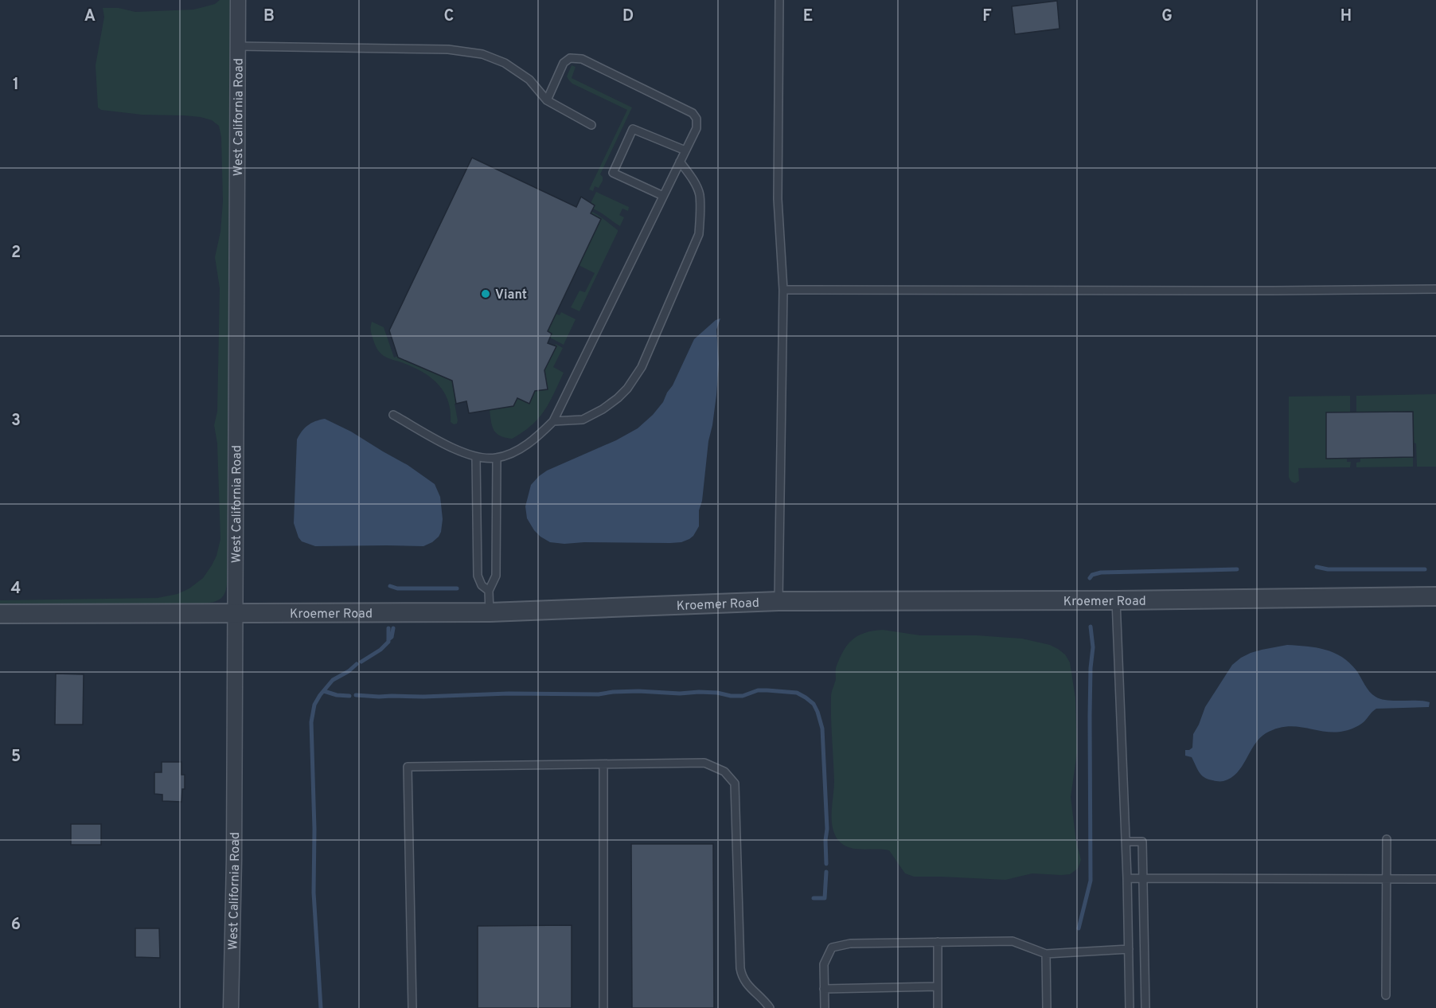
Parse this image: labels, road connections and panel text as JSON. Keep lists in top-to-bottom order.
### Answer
{
  "streets": {
    "street": ["West California Road", "Kroemer Road"]
  },
  "crossings": [
    ["West California Road", "Kroemer Road"]
  ],
  "places": ["Viant"],
  "grid": {
    "columns": [
      "A",
      "B",
      "C",
      "D",
      "E",
      "F",
      "G",
      "H"
    ],
    "rows": [
      "1",
      "2",
      "3",
      "4",
      "5",
      "6"
    ]
  }
}
